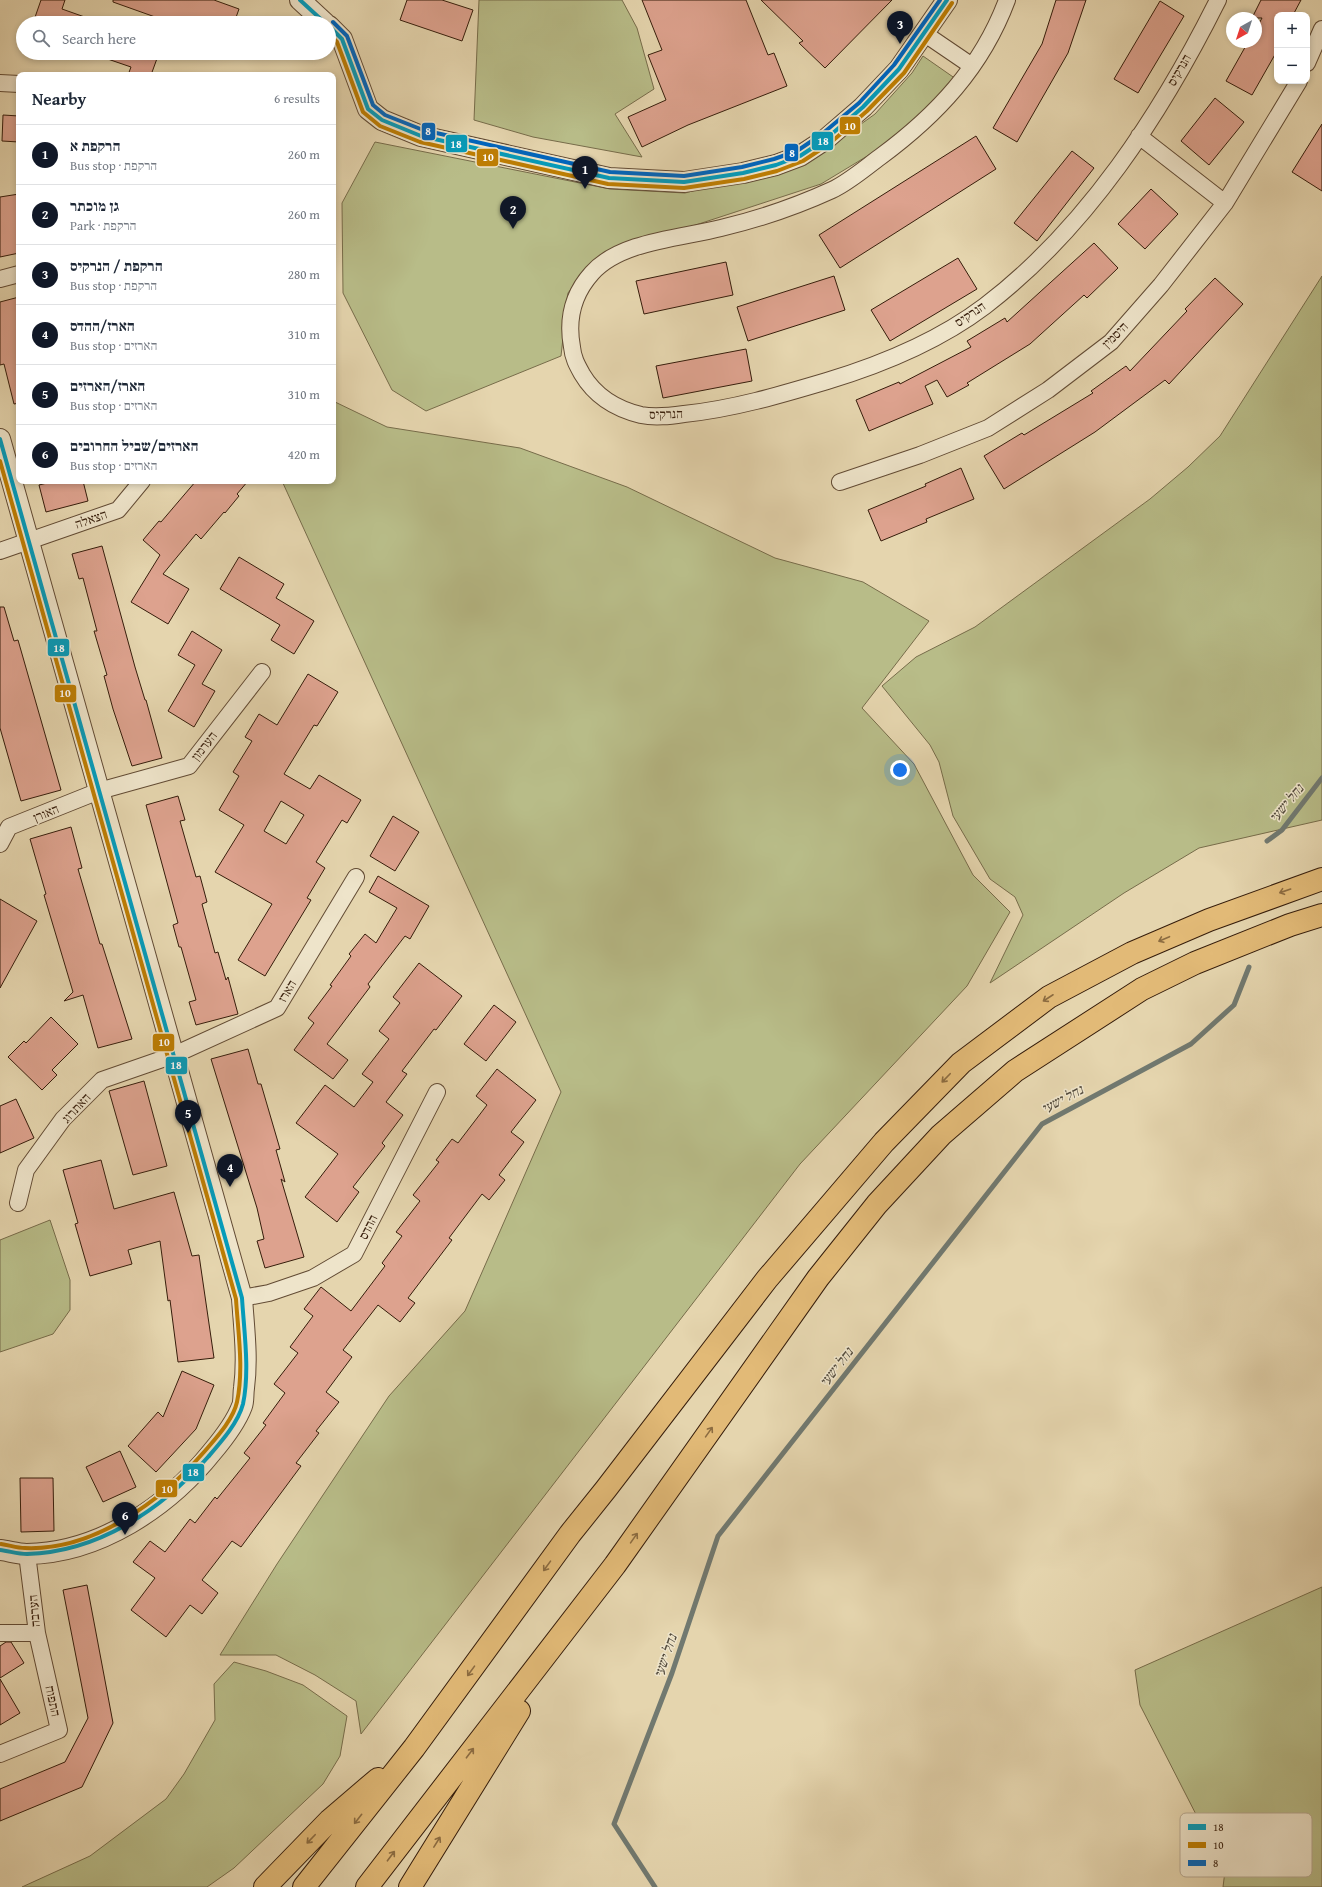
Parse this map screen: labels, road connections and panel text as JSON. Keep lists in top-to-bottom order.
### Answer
{
  "streets": {
    "street": [
      "הנרקיס",
      "היסמין",
      "הצאלה",
      "הערמון",
      "האורן",
      "הארז",
      "האתרוג",
      "ההדס",
      "הערבה",
      "התפוח"
    ]
  },
  "crossings": [
    ["הערמון", "האורן"],
    ["הארז", "האתרוג"],
    ["הערבה", "התפוח"]
  ],
  "water": ["נחל ישעי"],
  "lines": ["transit line 18", "transit line 8", "transit line 10"],
  "legend": ["18", "10", "8"],
  "north": "bottom left",
  "page": {
    "pins": [
      "3",
      "1",
      "2",
      "5",
      "4",
      "6"
    ],
    "map_buttons": ["+", "−"],
    "search": "Search here",
    "heading": ["Nearby", "6 results"],
    "list": [
      {
        "mark": "1",
        "name": "הרקפת א",
        "note": "Bus stop · הרקפת",
        "value": "260 m"
      },
      {
        "mark": "2",
        "name": "גן מוכתר",
        "note": "Park · הרקפת",
        "value": "260 m"
      },
      {
        "mark": "3",
        "name": "הרקפת / הנרקיס",
        "note": "Bus stop · הרקפת",
        "value": "280 m"
      },
      {
        "mark": "4",
        "name": "הארז/ההדס",
        "note": "Bus stop · הארזים",
        "value": "310 m"
      },
      {
        "mark": "5",
        "name": "הארז/הארזים",
        "note": "Bus stop · הארזים",
        "value": "310 m"
      },
      {
        "mark": "6",
        "name": "הארזים/שביל החרובים",
        "note": "Bus stop · הארזים",
        "value": "420 m"
      }
    ]
  }
}
